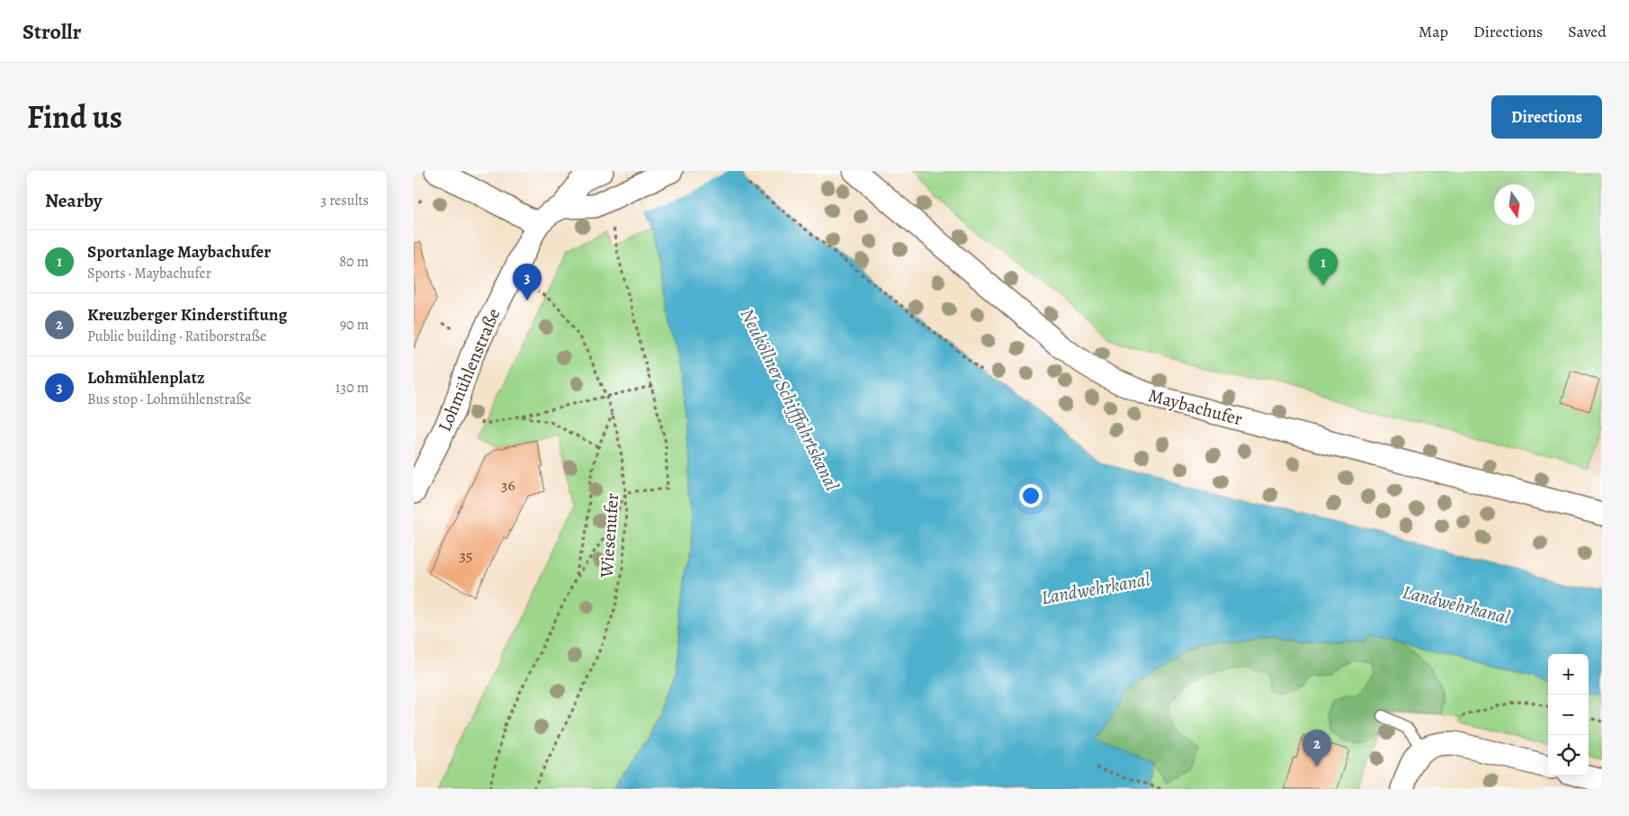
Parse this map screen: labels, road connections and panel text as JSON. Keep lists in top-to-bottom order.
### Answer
{
  "streets": {
    "street": ["Lohmühlenstraße", "Maybachufer"],
    "path": ["Wiesenufer"]
  },
  "water": ["Neuköllner Schifffahrtskanal", "Landwehrkanal"],
  "house_numbers": ["36", "35"],
  "north": "bottom",
  "page": {
    "header": "Strollr",
    "nav": ["Map", "Directions", "Saved"],
    "title": "Find us",
    "buttons": "Directions",
    "heading": ["Nearby", "3 results"],
    "list": [
      {
        "mark": "1",
        "name": "Sportanlage Maybachufer",
        "note": "Sports · Maybachufer",
        "value": "80 m"
      },
      {
        "mark": "2",
        "name": "Kreuzberger Kinderstiftung",
        "note": "Public building · Ratiborstraße",
        "value": "90 m"
      },
      {
        "mark": "3",
        "name": "Lohmühlenplatz",
        "note": "Bus stop · Lohmühlenstraße",
        "value": "130 m"
      }
    ],
    "pins": ["1", "3", "2"],
    "map_buttons": ["+", "−"]
  }
}
